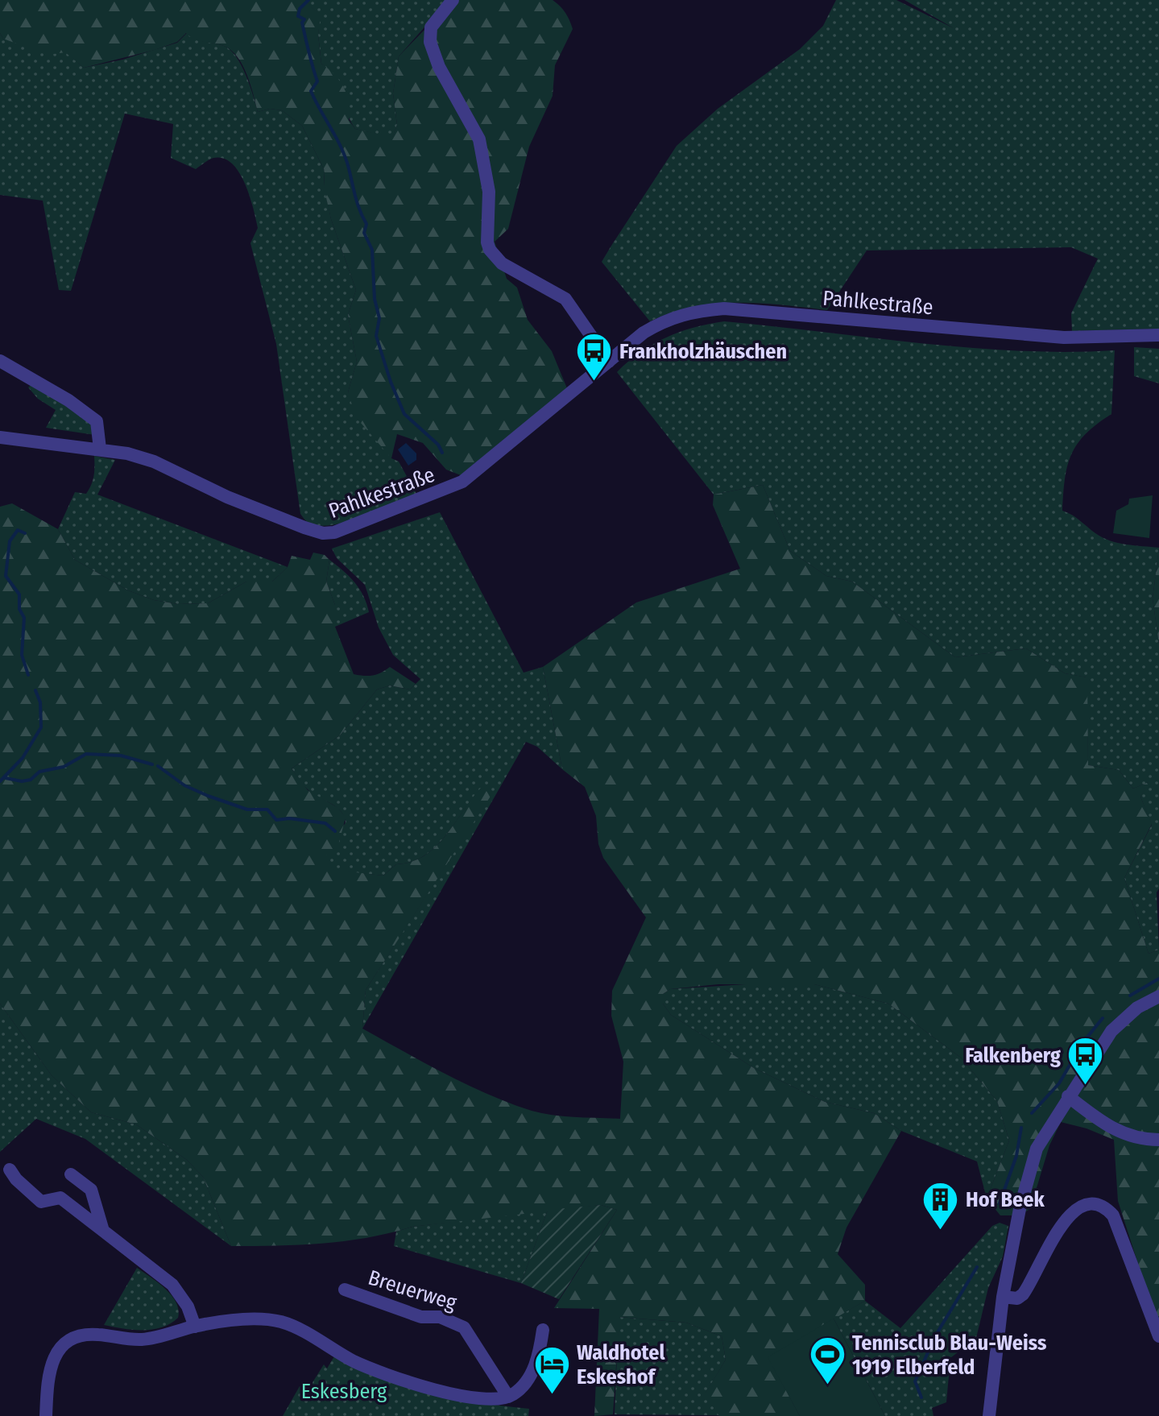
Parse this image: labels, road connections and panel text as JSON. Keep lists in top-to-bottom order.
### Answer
{
  "streets": {
    "street": ["Pahlkestraße", "Breuerweg"]
  },
  "parks": ["Eskesberg"],
  "places": {
    "bus stop": ["Frankholzhäuschen", "Falkenberg"],
    "building": ["Hof Beek"],
    "sports": ["Tennisclub Blau-Weiss 1919 Elberfeld"],
    "hotel": ["Waldhotel Eskeshof"]
  }
}
